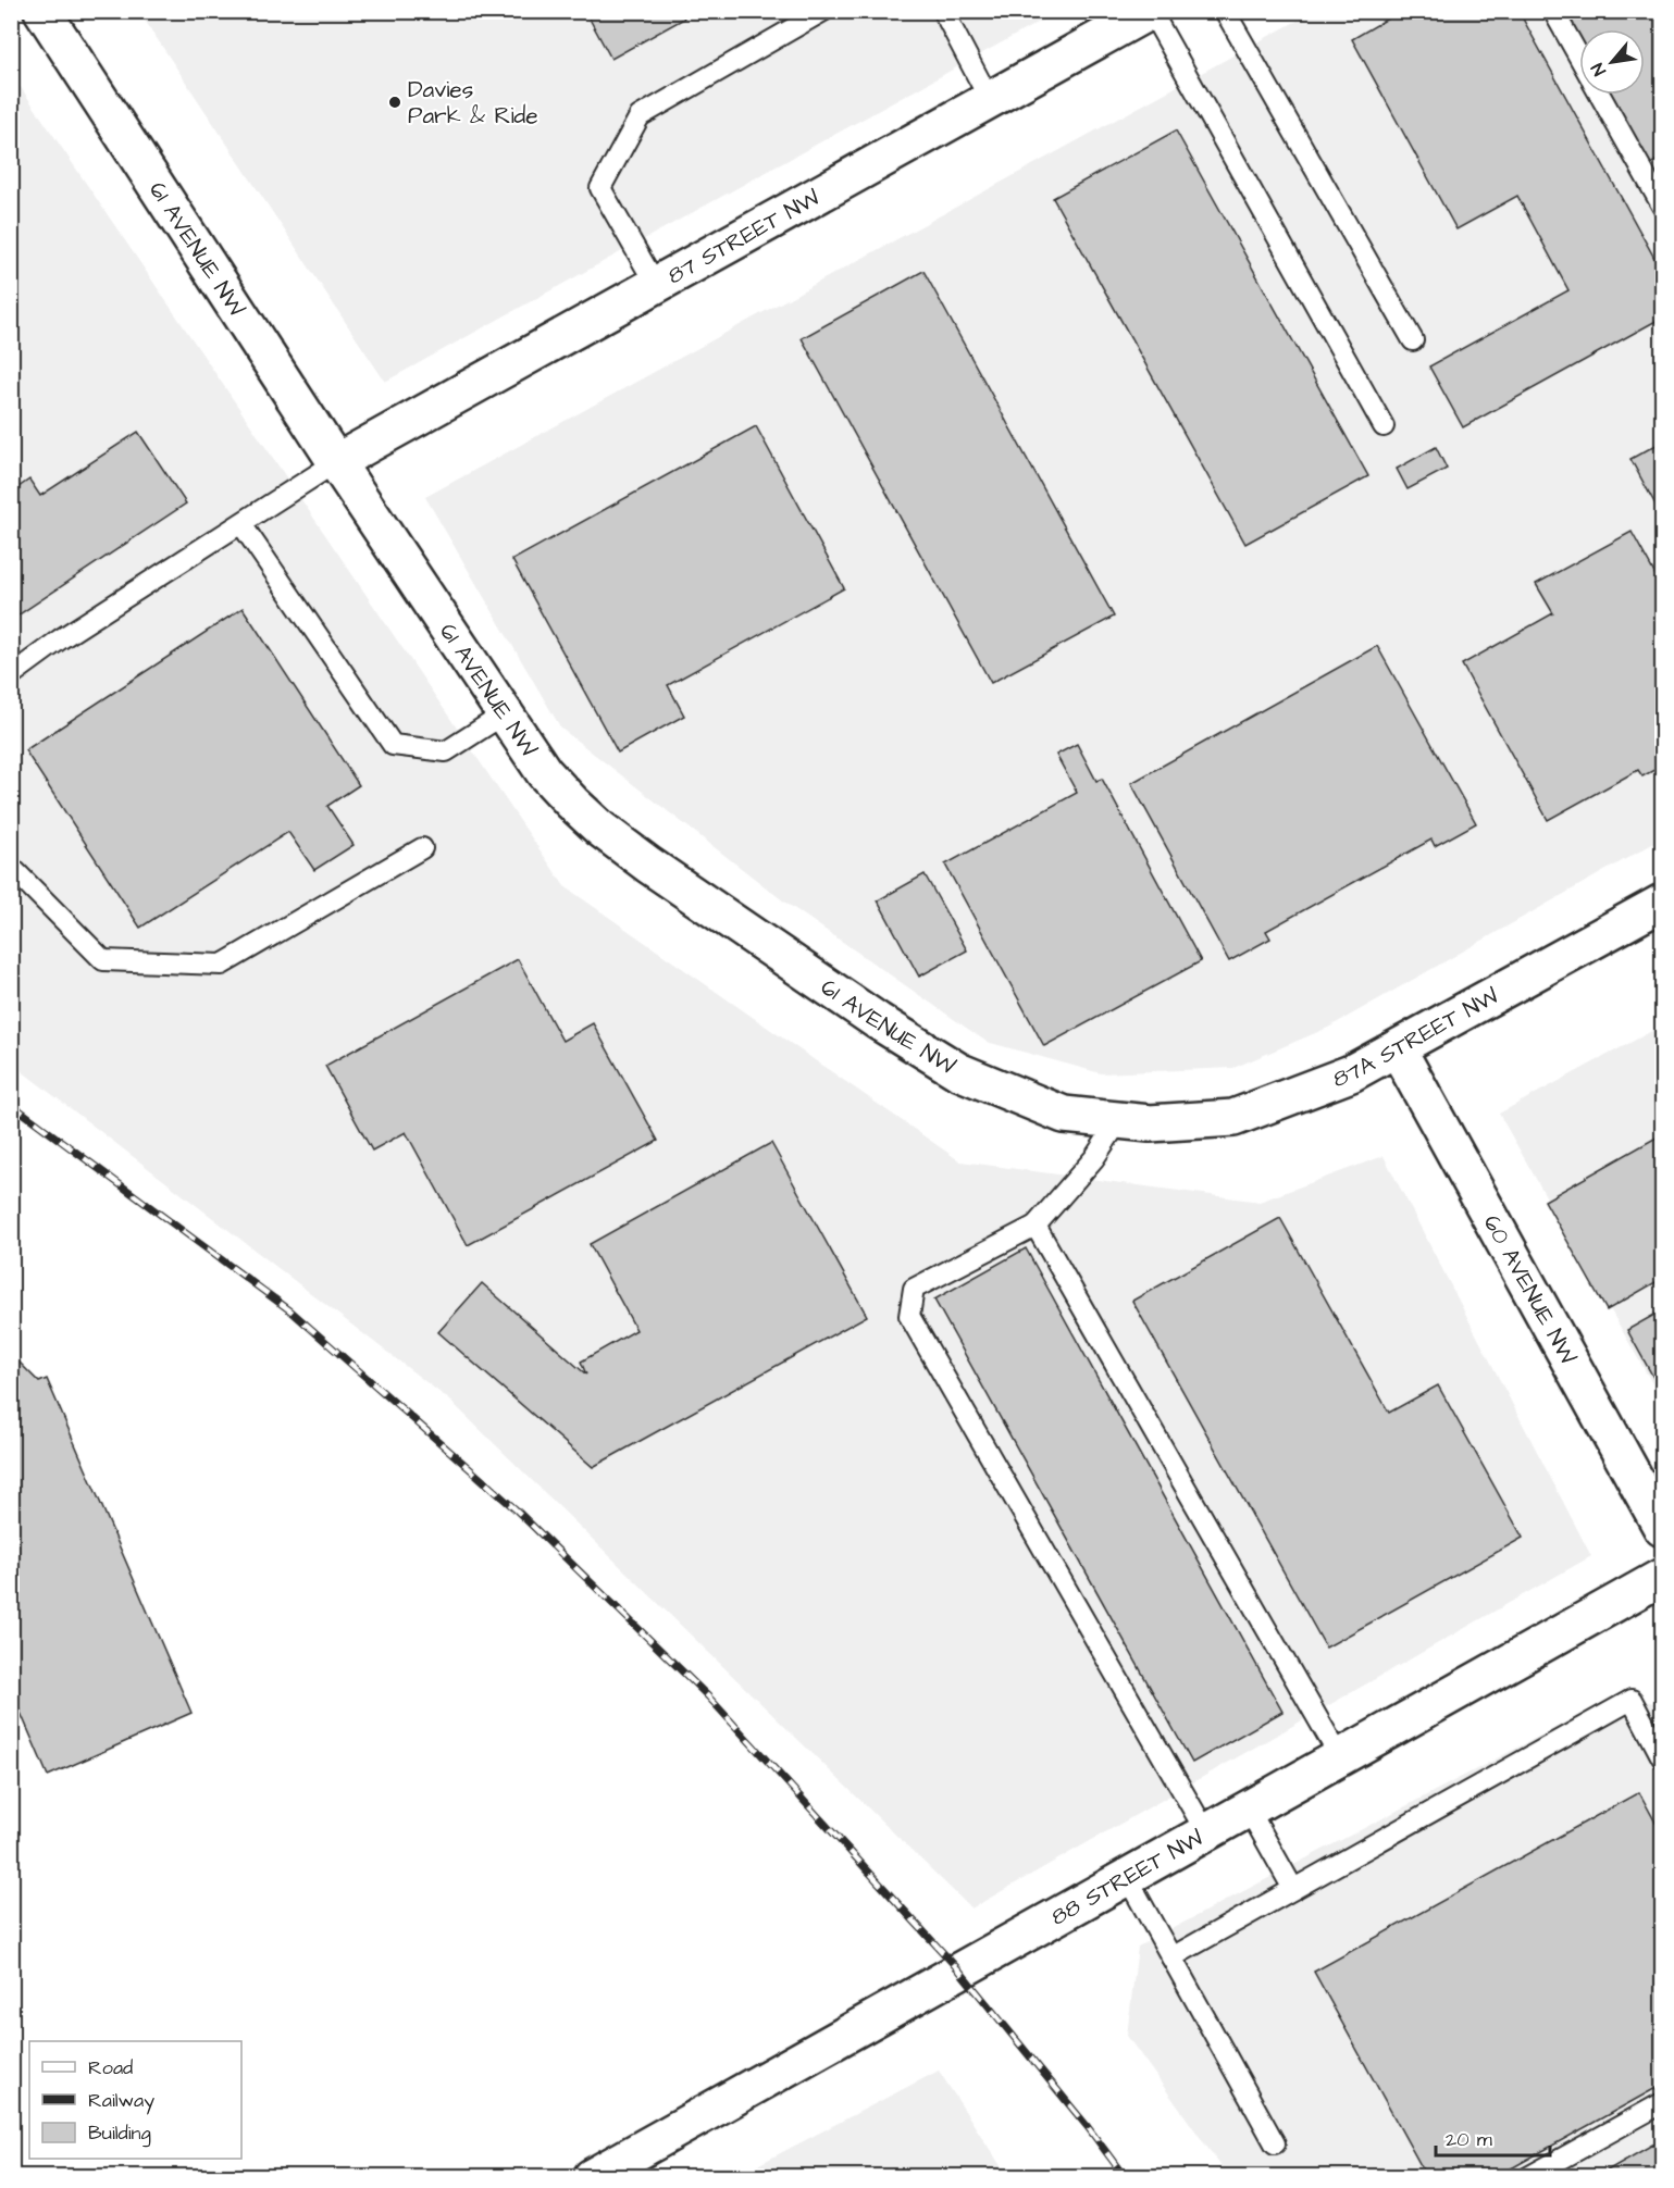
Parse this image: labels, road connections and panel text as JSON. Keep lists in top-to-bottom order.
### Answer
{
  "streets": {
    "street": [
      "87 STREET NW",
      "61 AVENUE NW",
      "87A STREET NW",
      "60 AVENUE NW",
      "88 STREET NW"
    ]
  },
  "crossings": [
    ["87 STREET NW", "61 AVENUE NW"],
    ["61 AVENUE NW", "87A STREET NW"],
    ["87A STREET NW", "60 AVENUE NW"]
  ],
  "places": ["Davies Park & Ride"],
  "legend": ["Road", "Railway", "Building"],
  "scale_bar": "20 m",
  "north": "bottom left"
}
